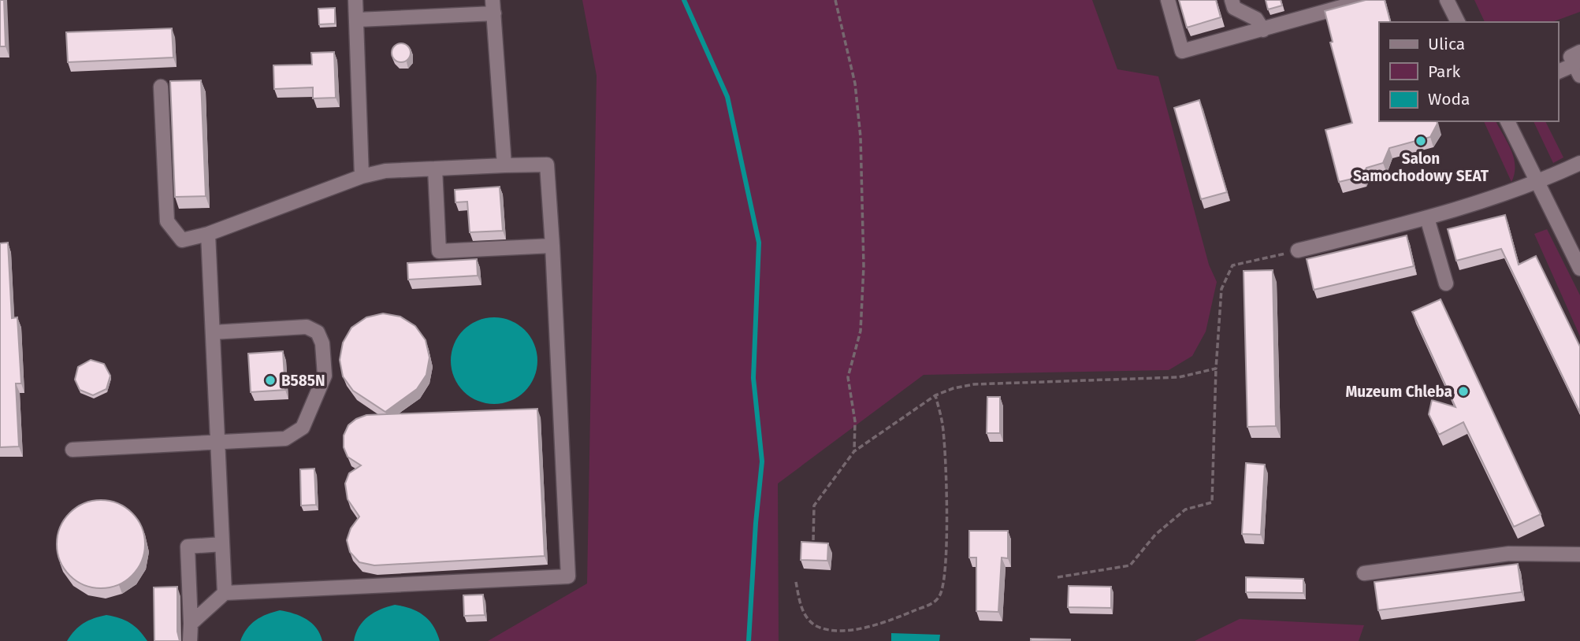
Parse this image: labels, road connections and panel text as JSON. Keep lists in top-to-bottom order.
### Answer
{
  "places": ["Salon Samochodowy SEAT", "B585N", "Muzeum Chleba"],
  "legend": ["Ulica", "Park", "Woda"]
}
